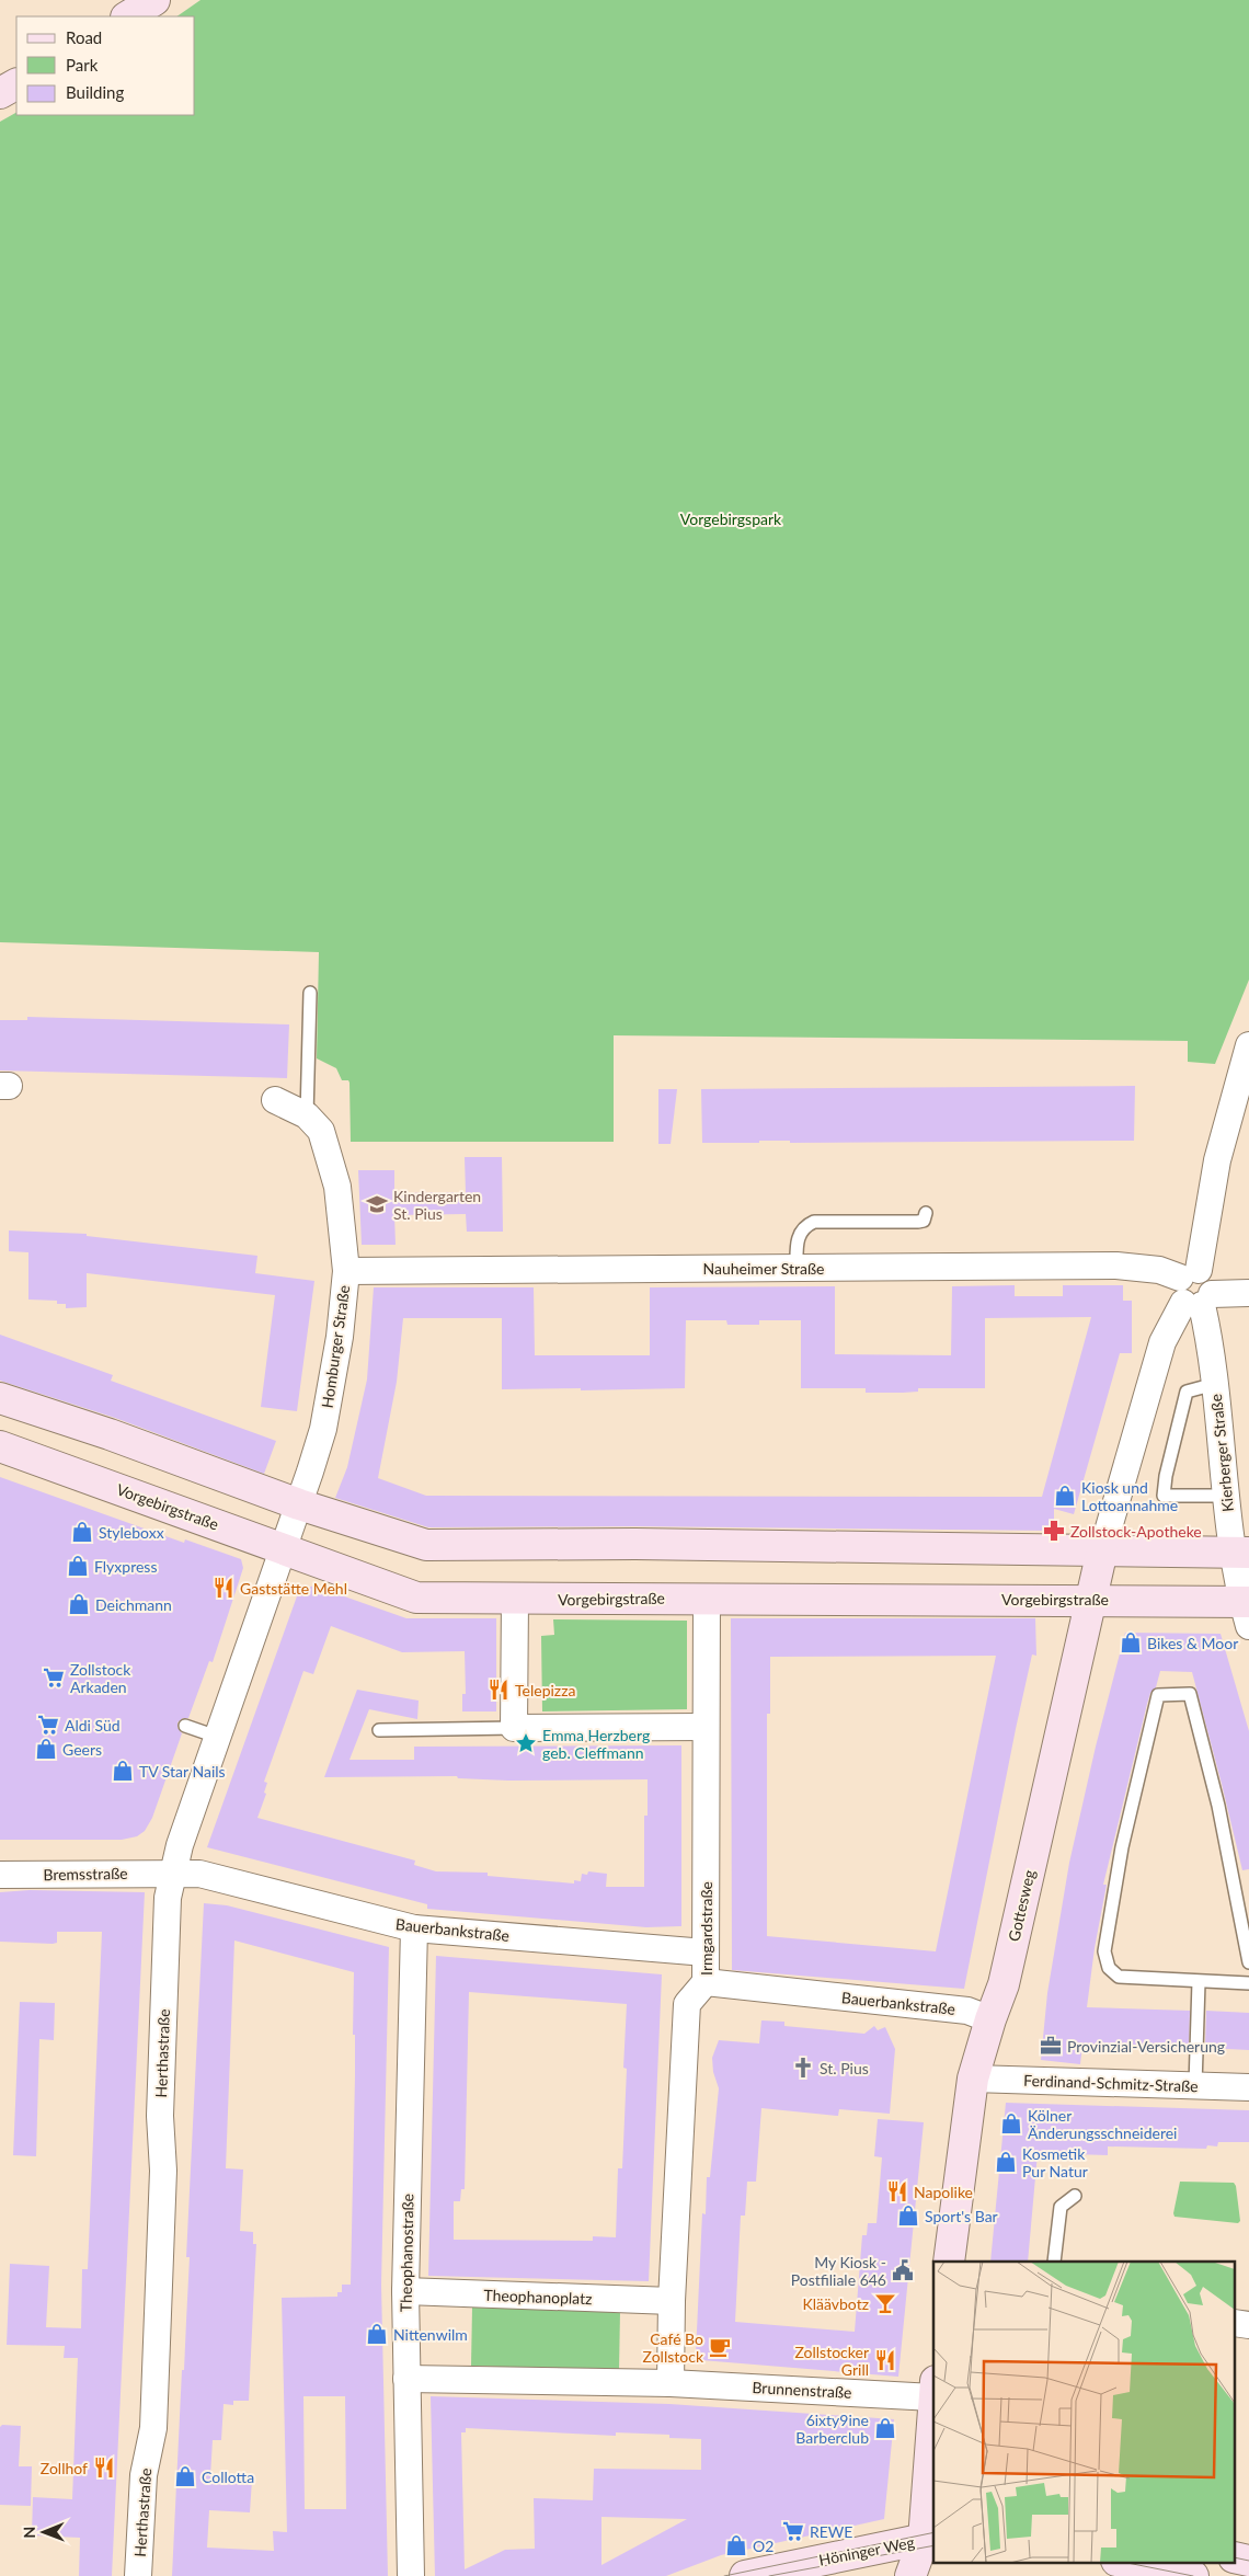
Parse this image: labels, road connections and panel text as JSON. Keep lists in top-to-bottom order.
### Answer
{
  "streets": {
    "main road": ["Vorgebirgstraße", "Gottesweg", "Höninger Weg"],
    "street": [
      "Nauheimer Straße",
      "Homburger Straße",
      "Kierberger Straße",
      "Bremsstraße",
      "Irmgardstraße",
      "Bauerbankstraße",
      "Herthastraße",
      "Ferdinand-Schmitz-Straße",
      "Theophanostraße",
      "Theophanoplatz",
      "Brunnenstraße"
    ]
  },
  "crossings": [
    ["Nauheimer Straße", "Homburger Straße"],
    ["Nauheimer Straße", "Kierberger Straße"],
    ["Homburger Straße", "Vorgebirgstraße"],
    ["Homburger Straße", "Herthastraße"],
    ["Kierberger Straße", "Vorgebirgstraße"],
    ["Vorgebirgstraße", "Gottesweg"],
    ["Vorgebirgstraße", "Irmgardstraße"],
    ["Vorgebirgstraße", "Herthastraße"],
    ["Bremsstraße", "Bauerbankstraße"],
    ["Bremsstraße", "Herthastraße"],
    ["Gottesweg", "Bauerbankstraße"],
    ["Gottesweg", "Ferdinand-Schmitz-Straße"],
    ["Irmgardstraße", "Bauerbankstraße"],
    ["Irmgardstraße", "Theophanoplatz"],
    ["Irmgardstraße", "Brunnenstraße"],
    ["Bauerbankstraße", "Herthastraße"],
    ["Bauerbankstraße", "Theophanostraße"],
    ["Theophanostraße", "Theophanoplatz"]
  ],
  "parks": ["Vorgebirgspark"],
  "places": {
    "school or university": ["Kindergarten St. Pius"],
    "shop": [
      "Kiosk und Lottoannahme",
      "Styleboxx",
      "Flyxpress",
      "Deichmann",
      "Bikes & Moor",
      "Geers",
      "TV Star Nails",
      "Kölner Änderungsschneiderei",
      "Kosmetik Pur Natur",
      "Sport's Bar",
      "Nittenwilm",
      "6ixty9ine Barberclub",
      "Collotta",
      "O2"
    ],
    "pharmacy": ["Zollstock-Apotheke"],
    "restaurant": [
      "Gaststätte Mehl",
      "Telepizza",
      "Napolike",
      "Zollstocker Grill",
      "Zollhof"
    ],
    "supermarket": ["Zollstock Arkaden", "Aldi Süd", "REWE"],
    "place": ["Emma Herzberg geb. Cleffmann"],
    "office": ["Provinzial-Versicherung"],
    "church": ["St. Pius"],
    "public building": ["My Kiosk - Postfiliale 646"],
    "bar": ["Kläävbotz"],
    "cafe": ["Café Bo Zollstock"]
  },
  "legend": ["Road", "Park", "Building"],
  "north": "left"
}
